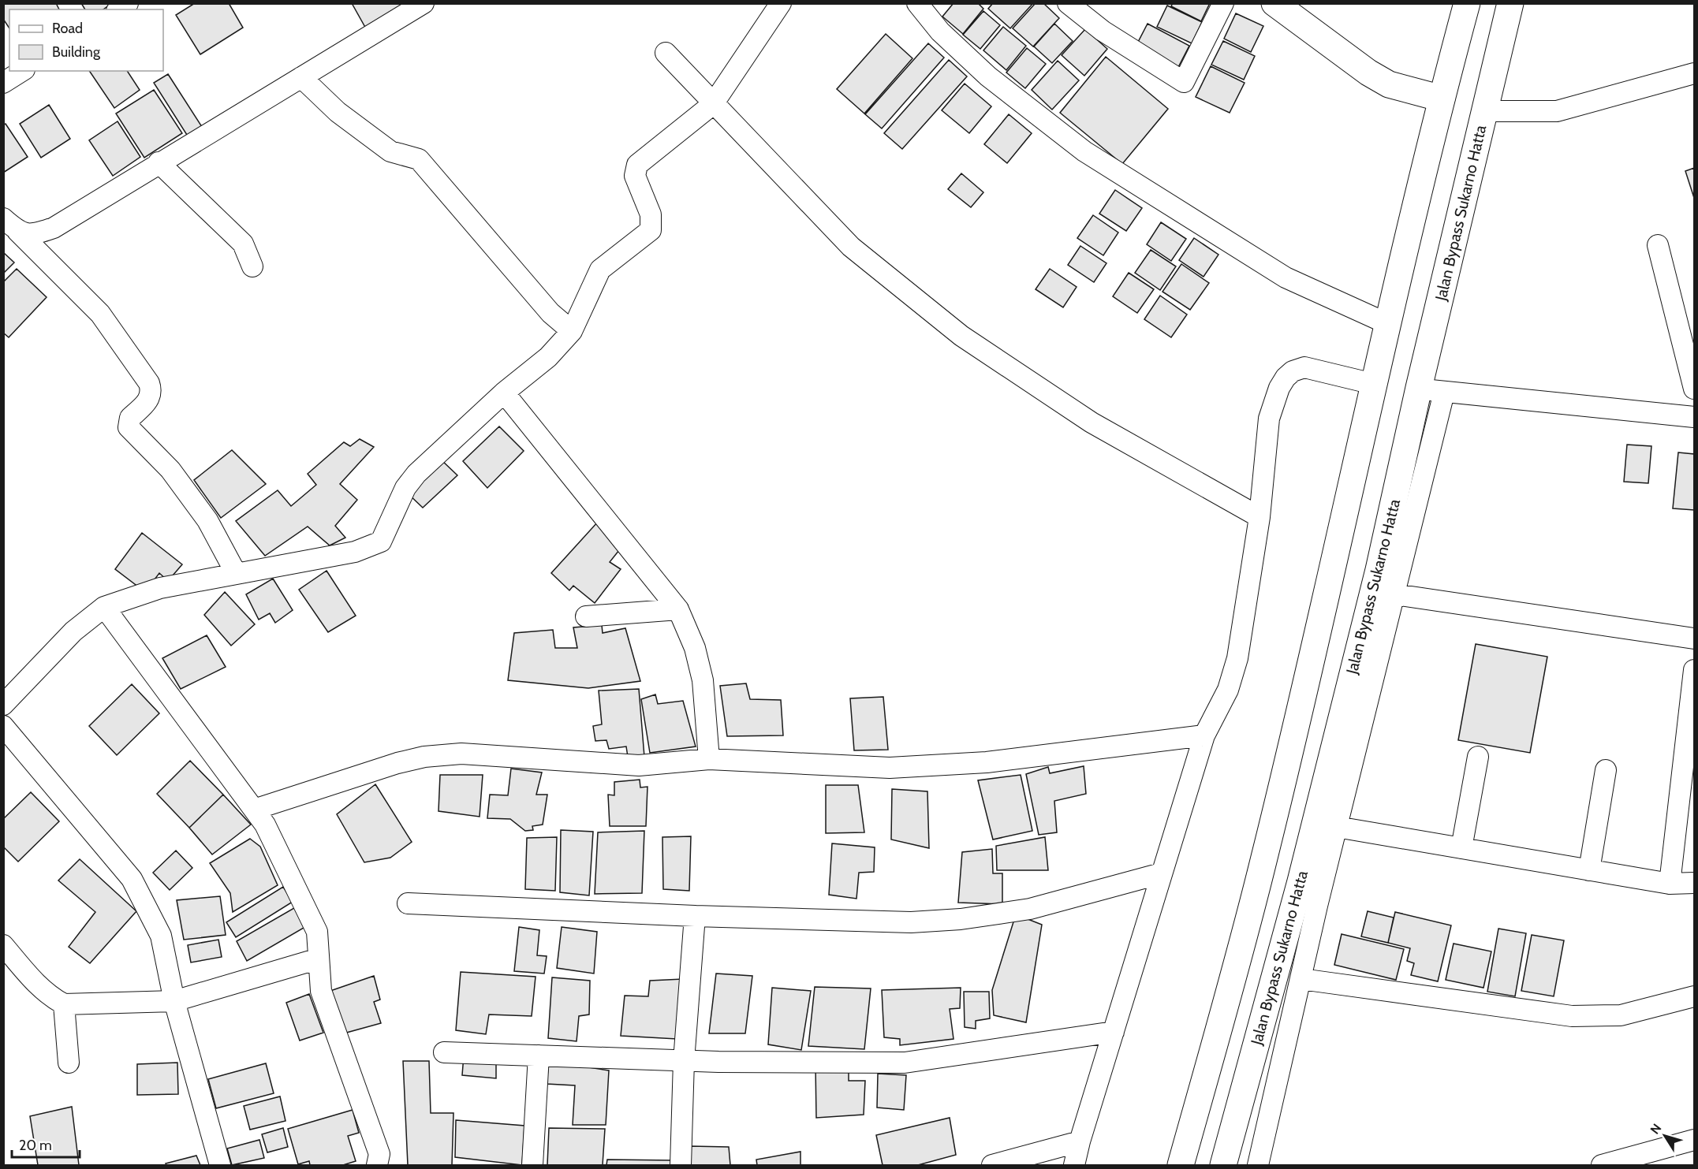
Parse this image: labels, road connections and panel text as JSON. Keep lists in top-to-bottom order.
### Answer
{
  "streets": {
    "main road": ["Jalan Bypass Sukarno Hatta"]
  },
  "legend": ["Road", "Building"],
  "scale_bar": "20 m",
  "north": "top left"
}
